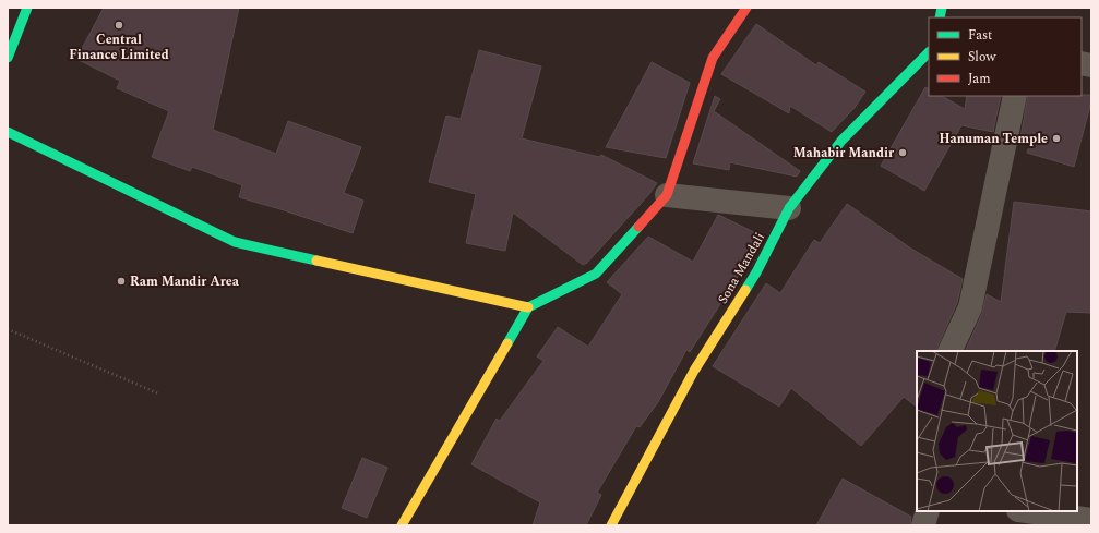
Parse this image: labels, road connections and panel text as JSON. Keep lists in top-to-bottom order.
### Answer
{
  "streets": {
    "street": ["Sona Mandali"]
  },
  "places": [
    "Central Finance Limited",
    "Hanuman Temple",
    "Mahabir Mandir",
    "Ram Mandir Area"
  ],
  "legend": ["Fast", "Slow", "Jam"]
}
